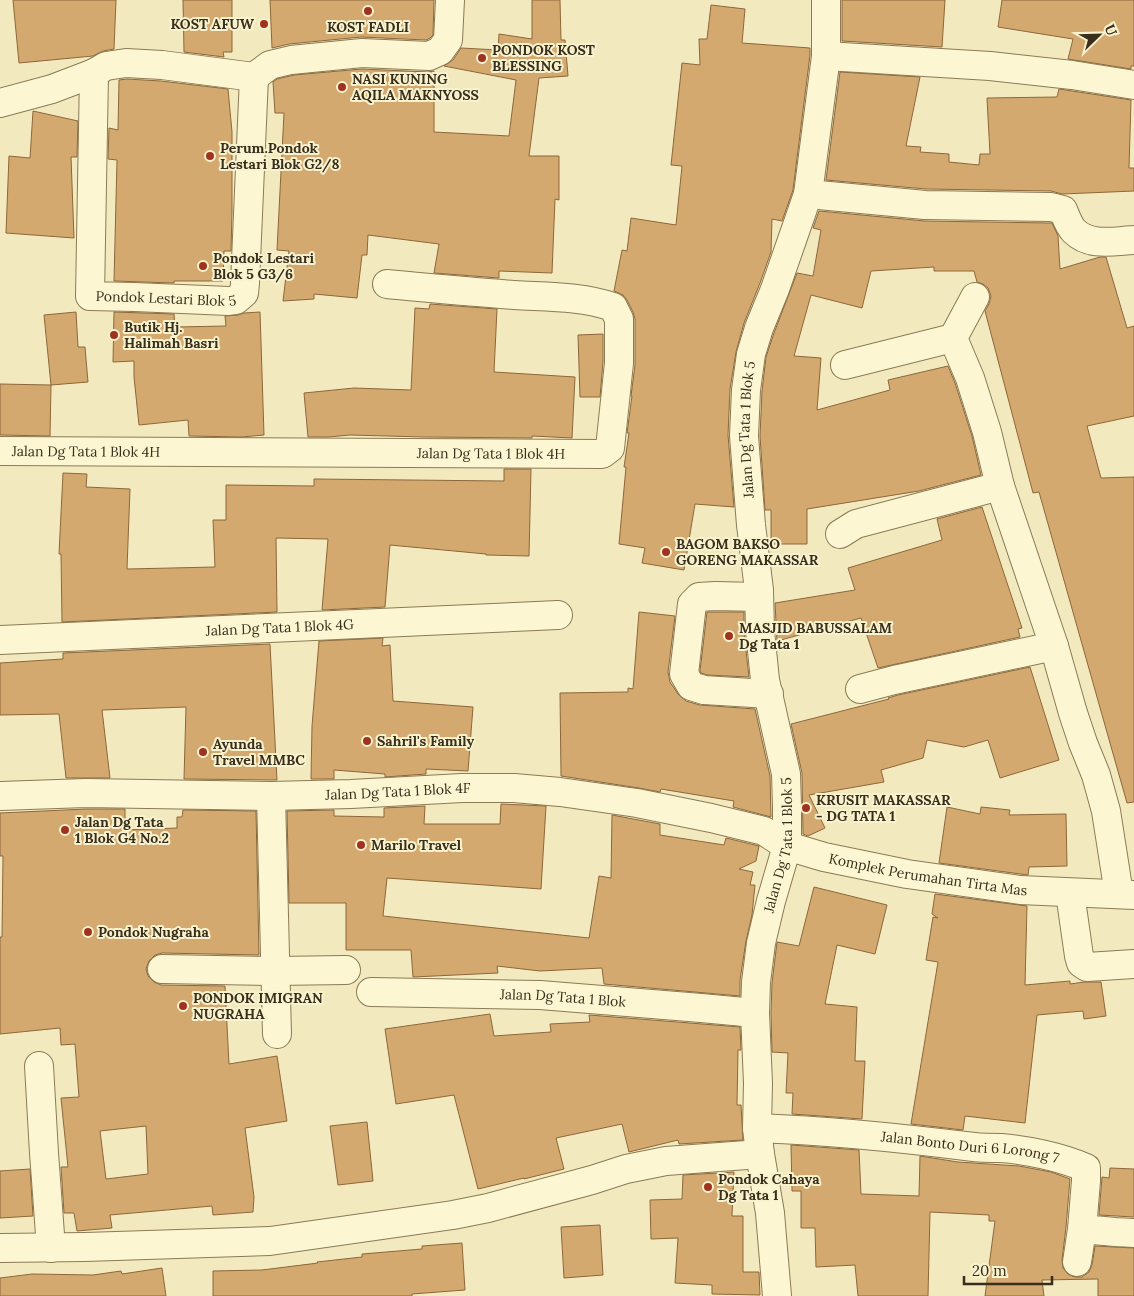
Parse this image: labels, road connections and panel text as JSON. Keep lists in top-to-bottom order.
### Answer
{
  "streets": {
    "street": [
      "Pondok Lestari Blok 5",
      "Jalan Dg Tata 1 Blok 5",
      "Jalan Dg Tata 1 Blok 4H",
      "Jalan Dg Tata 1 Blok 4G",
      "Jalan Dg Tata 1 Blok 4F",
      "Komplek Perumahan Tirta Mas",
      "Jalan Dg Tata 1 Blok",
      "Jalan Bonto Duri 6 Lorong 7"
    ]
  },
  "crossings": [
    ["Jalan Dg Tata 1 Blok 5", "Jalan Dg Tata 1 Blok 4F"],
    ["Jalan Dg Tata 1 Blok 5", "Komplek Perumahan Tirta Mas"],
    ["Jalan Dg Tata 1 Blok 5", "Jalan Dg Tata 1 Blok"],
    ["Jalan Dg Tata 1 Blok 5", "Jalan Bonto Duri 6 Lorong 7"],
    ["Jalan Dg Tata 1 Blok 4F", "Komplek Perumahan Tirta Mas"]
  ],
  "places": [
    "KOST FADLI",
    "KOST AFUW",
    "PONDOK KOST BLESSING",
    "NASI KUNING AQILA MAKNYOSS",
    "Perum.Pondok Lestari Blok G2/8",
    "Pondok Lestari Blok 5 G3/6",
    "Butik Hj. Halimah Basri",
    "BAGOM BAKSO GORENG MAKASSAR",
    "MASJID BABUSSALAM Dg Tata 1",
    "Sahril's Family",
    "Ayunda Travel MMBC",
    "KRUSIT MAKASSAR - DG TATA 1",
    "Jalan Dg Tata 1 Blok G4 No.2",
    "Marilo Travel",
    "Pondok Nugraha",
    "PONDOK IMIGRAN NUGRAHA",
    "Pondok Cahaya Dg Tata 1"
  ],
  "scale_bar": "20 m",
  "north": "top right"
}
